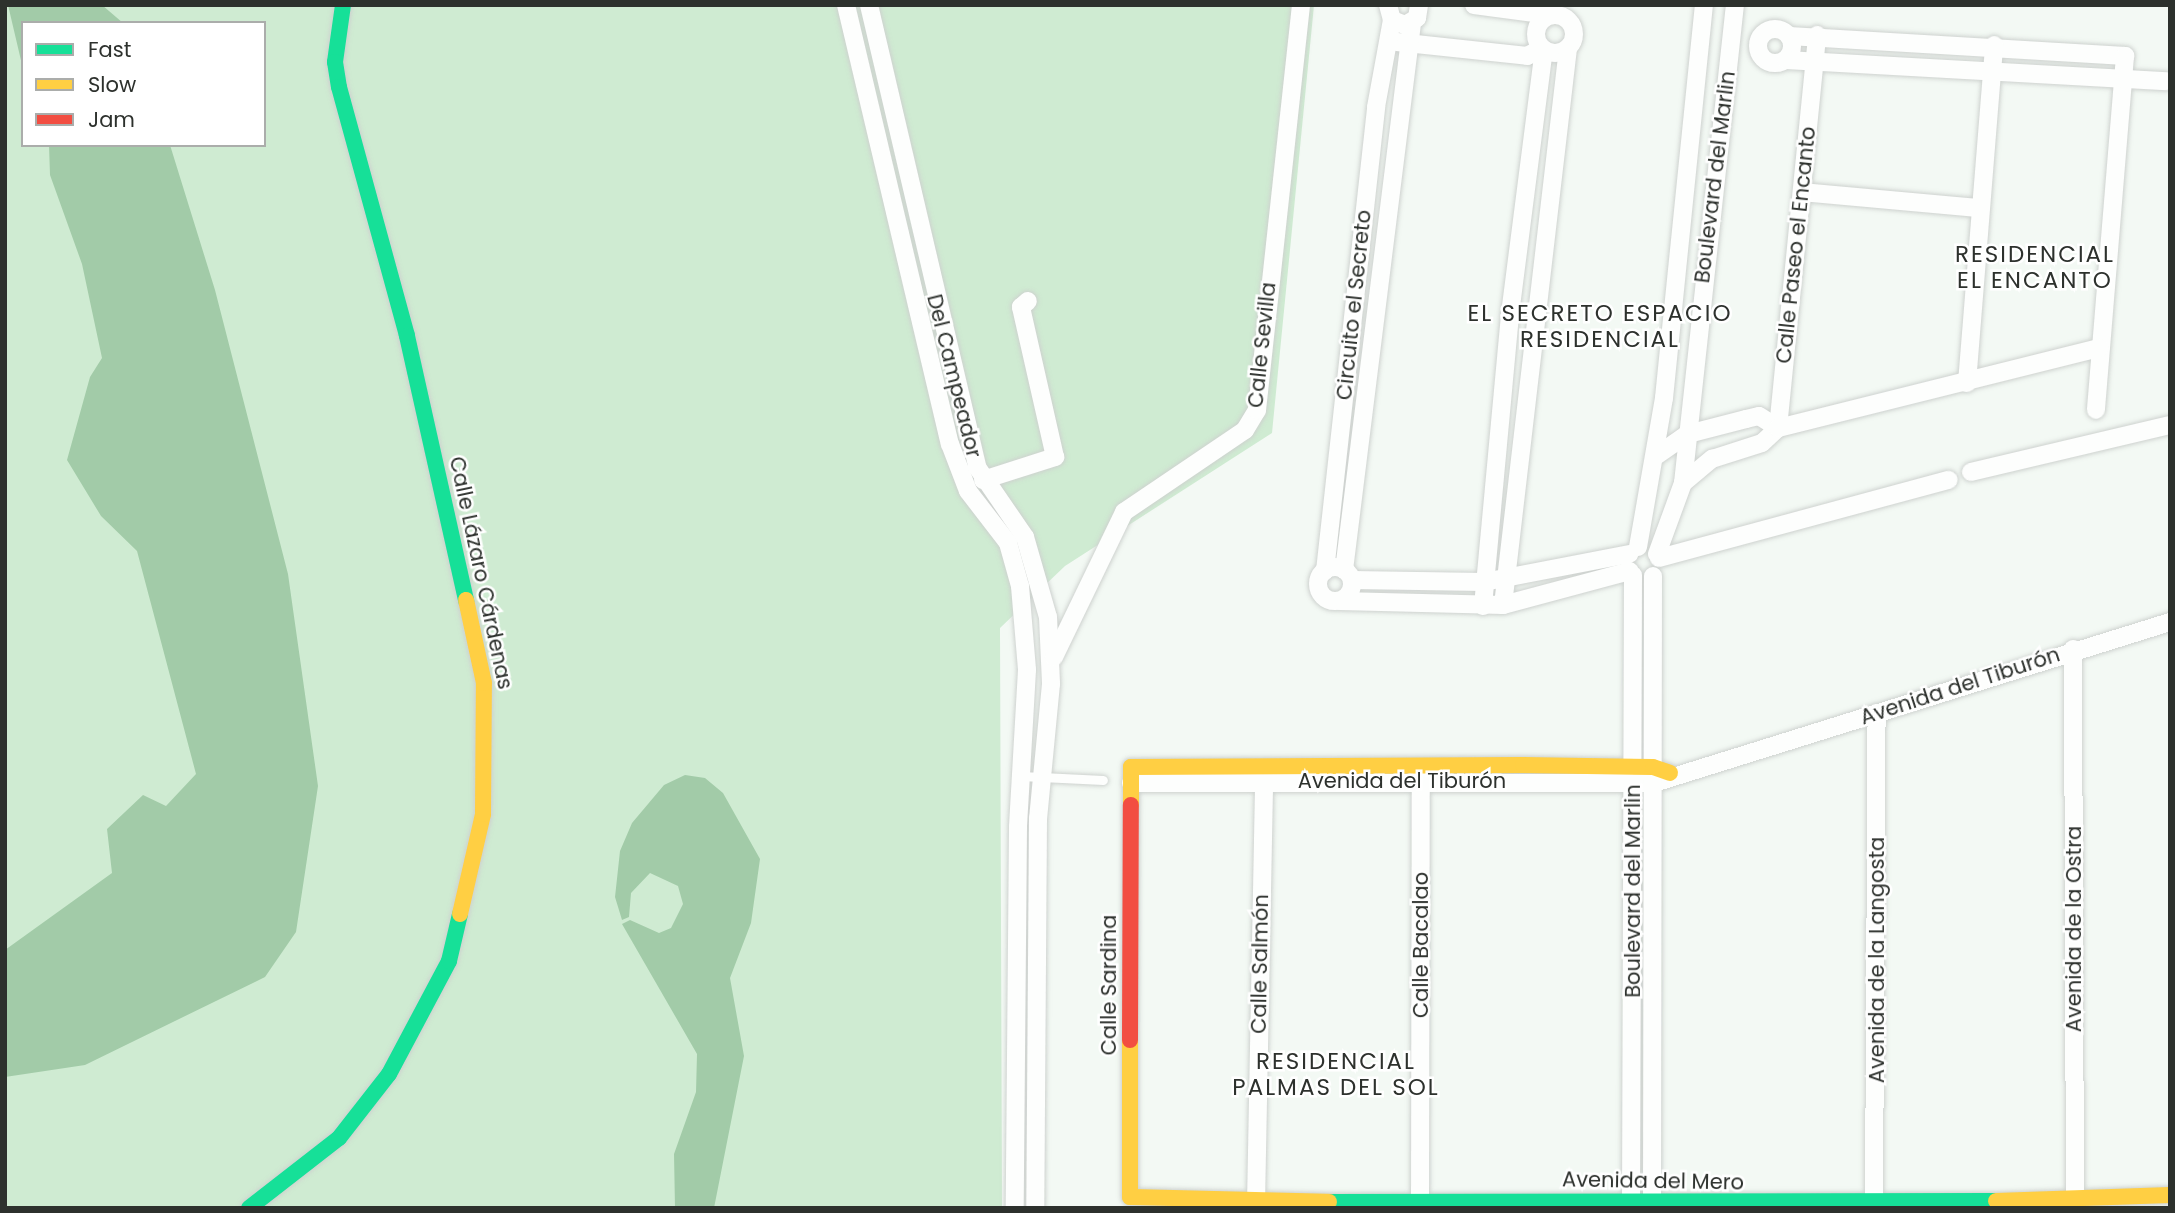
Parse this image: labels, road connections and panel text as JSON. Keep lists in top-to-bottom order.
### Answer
{
  "streets": {
    "street": [
      "Boulevard del Marlin",
      "Calle Paseo el Encanto",
      "Circuito el Secreto",
      "Calle Sevilla",
      "Del Campeador",
      "Calle Lázaro Cárdenas",
      "Avenida del Tiburón",
      "Avenida de la Ostra",
      "Calle Bacalao",
      "Avenida de la Langosta",
      "Calle Salmón",
      "Calle Sardina",
      "Avenida del Mero"
    ]
  },
  "crossings": [
    ["Boulevard del Marlin", "Avenida del Tiburón"],
    ["Boulevard del Marlin", "Avenida del Mero"],
    ["Calle Sevilla", "Del Campeador"],
    ["Avenida del Tiburón", "Avenida de la Ostra"],
    ["Avenida del Tiburón", "Calle Bacalao"],
    ["Avenida del Tiburón", "Avenida de la Langosta"],
    ["Avenida del Tiburón", "Calle Salmón"],
    ["Avenida del Tiburón", "Calle Sardina"],
    ["Avenida de la Ostra", "Avenida del Mero"],
    ["Calle Bacalao", "Avenida del Mero"],
    ["Avenida de la Langosta", "Avenida del Mero"],
    ["Calle Salmón", "Avenida del Mero"],
    ["Calle Sardina", "Avenida del Mero"]
  ],
  "districts": ["RESIDENCIAL EL ENCANTO", "EL SECRETO ESPACIO RESIDENCIAL", "RESIDENCIAL PALMAS DEL SOL"],
  "legend": ["Fast", "Slow", "Jam"]
}
